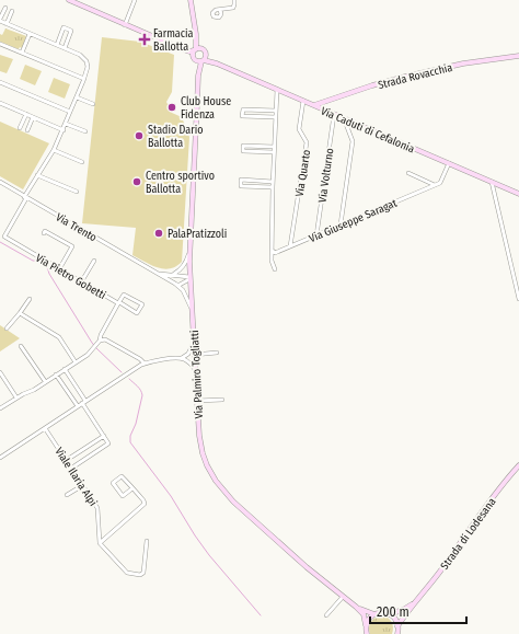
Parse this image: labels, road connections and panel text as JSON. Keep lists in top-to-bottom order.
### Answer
{
  "streets": {
    "street": [
      "Strada Rovacchia",
      "Via Caduti di Cefalonia",
      "Via Quarto",
      "Via Volturno",
      "Via Giuseppe Saragat",
      "Via Trento",
      "Via Pietro Gobetti",
      "Via Palmiro Togliatti",
      "Viale Ilaria Alpi",
      "Strada di Lodesana"
    ]
  },
  "crossings": [
    ["Strada Rovacchia", "Via Caduti di Cefalonia"],
    ["Via Caduti di Cefalonia", "Via Quarto"],
    ["Via Caduti di Cefalonia", "Via Volturno"],
    ["Via Caduti di Cefalonia", "Via Palmiro Togliatti"],
    ["Via Quarto", "Via Giuseppe Saragat"],
    ["Via Volturno", "Via Giuseppe Saragat"],
    ["Via Trento", "Via Pietro Gobetti"],
    ["Via Trento", "Via Palmiro Togliatti"]
  ],
  "places": {
    "health": ["Farmacia Ballotta"],
    "other": [
      "Club House Fidenza",
      "Stadio Dario Ballotta",
      "Centro sportivo Ballotta",
      "PalaPratizzoli"
    ]
  },
  "scale_bar": "200 m"
}
